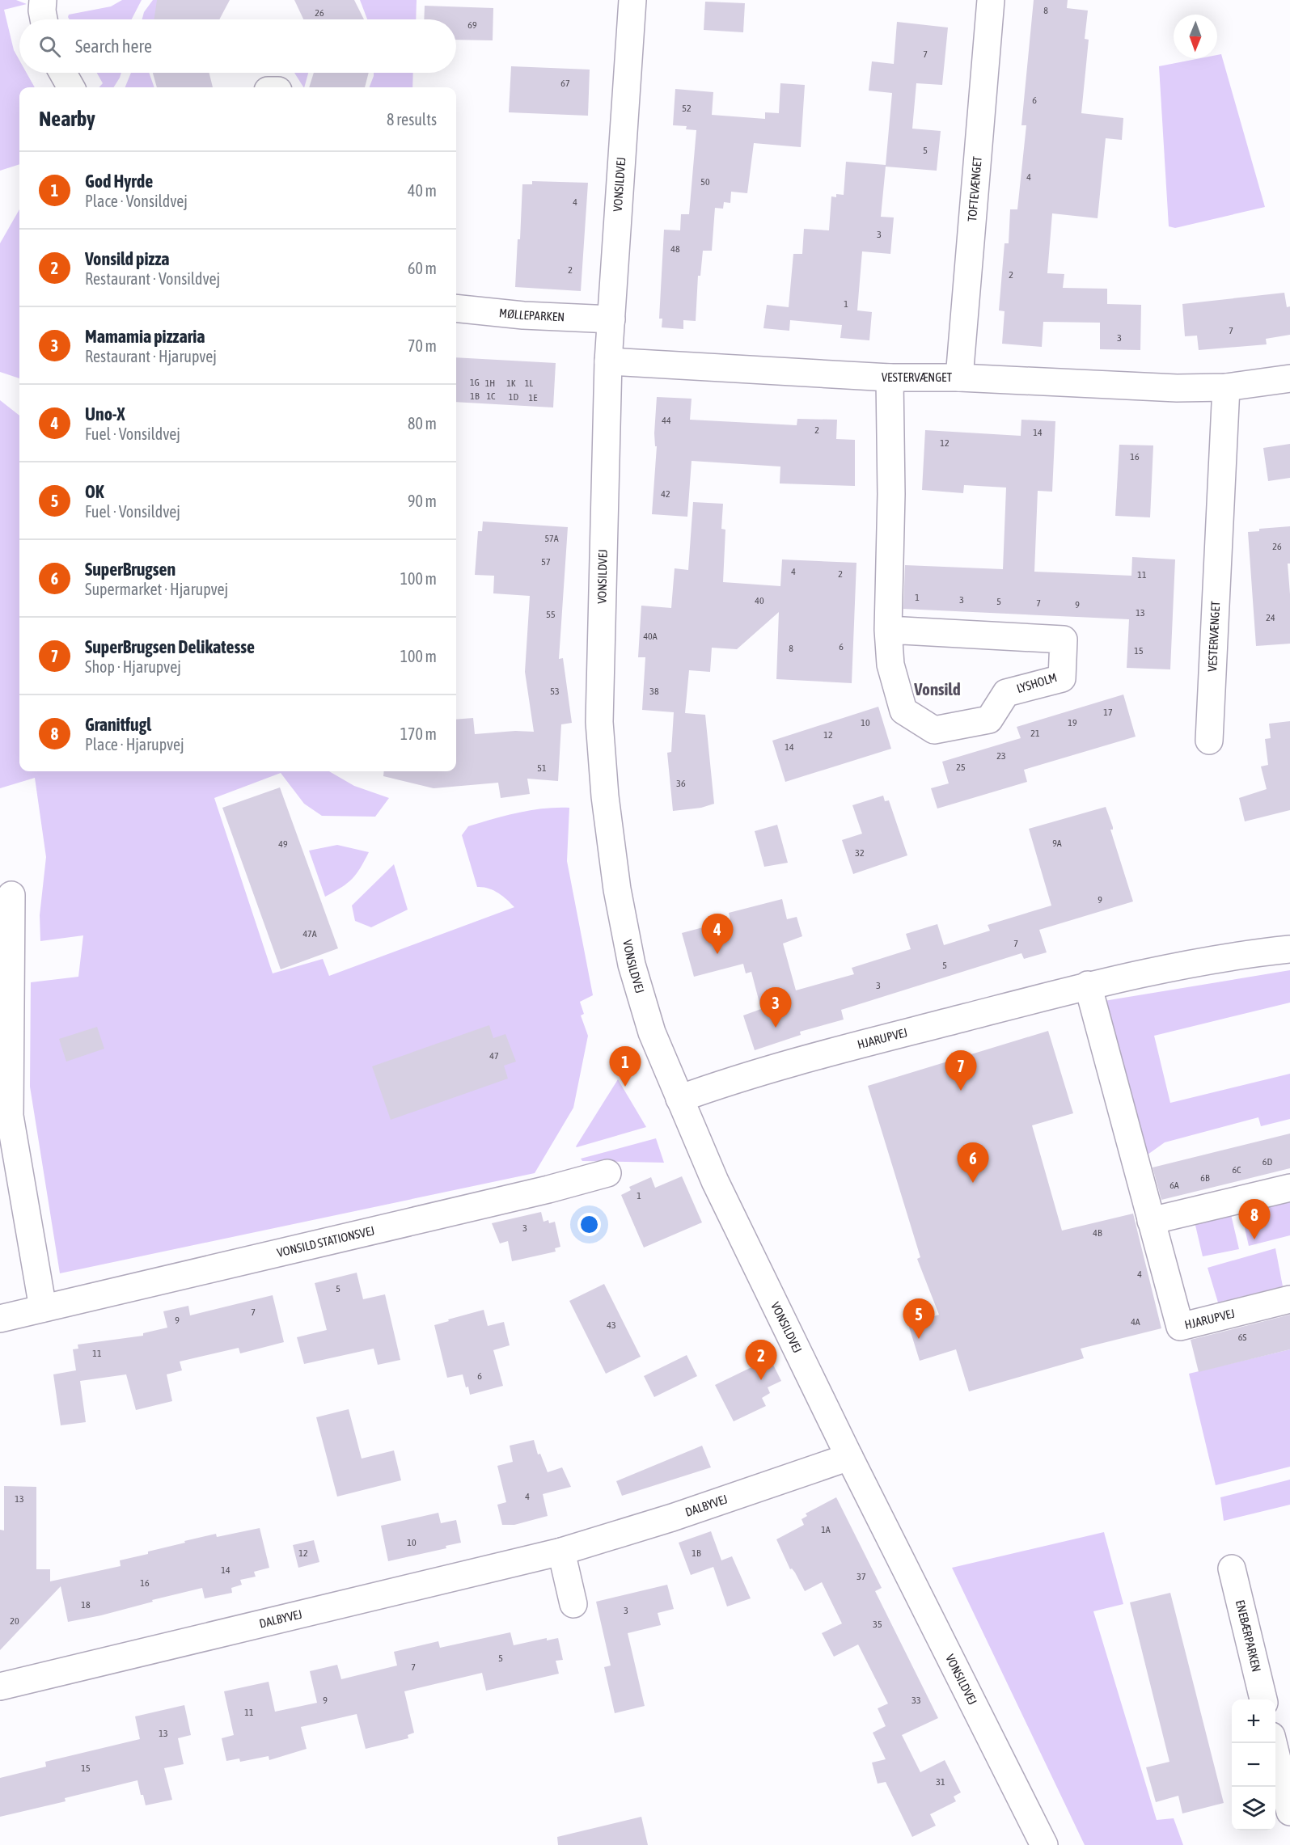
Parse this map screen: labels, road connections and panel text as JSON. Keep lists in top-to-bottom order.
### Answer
{
  "streets": {
    "street": [
      "VONSILDVEJ",
      "TOFTEVÆNGET",
      "MØLLEPARKEN",
      "VESTERVÆNGET",
      "LYSHOLM",
      "HJARUPVEJ",
      "VONSILD STATIONSVEJ",
      "DALBYVEJ",
      "ENEBÆRPARKEN"
    ]
  },
  "crossings": [
    ["VONSILDVEJ", "MØLLEPARKEN"],
    ["VONSILDVEJ", "VESTERVÆNGET"],
    ["VONSILDVEJ", "HJARUPVEJ"],
    ["VONSILDVEJ", "DALBYVEJ"],
    ["TOFTEVÆNGET", "VESTERVÆNGET"],
    ["VESTERVÆNGET", "LYSHOLM"]
  ],
  "districts": ["Vonsild"],
  "house_numbers": [
    "8",
    "26",
    "69",
    "7",
    "67",
    "6",
    "52",
    "5",
    "4",
    "50",
    "4",
    "3",
    "48",
    "2",
    "2",
    "1",
    "7",
    "3",
    "1G",
    "1H",
    "1K",
    "1L",
    "1B",
    "1C",
    "1D",
    "1E",
    "44",
    "2",
    "14",
    "12",
    "16",
    "42",
    "57A",
    "26",
    "57",
    "4",
    "2",
    "11",
    "1",
    "3",
    "40",
    "5",
    "7",
    "9",
    "13",
    "55",
    "24",
    "40A",
    "6",
    "8",
    "15",
    "53",
    "38",
    "17",
    "10",
    "19",
    "21",
    "12",
    "14",
    "23",
    "25",
    "51",
    "36",
    "9A",
    "49",
    "32",
    "9",
    "47A",
    "7",
    "5",
    "3",
    "47",
    "6D",
    "6C",
    "6B",
    "6A",
    "1",
    "3",
    "4B",
    "4",
    "5",
    "7",
    "9",
    "4A",
    "43",
    "6S",
    "11",
    "6",
    "4",
    "13",
    "1A",
    "10",
    "12",
    "1B",
    "14",
    "37",
    "16",
    "18",
    "3",
    "20",
    "35",
    "5",
    "7",
    "9",
    "33",
    "11",
    "13",
    "15",
    "31"
  ],
  "north": "bottom",
  "page": {
    "search": "Search here",
    "heading": ["Nearby", "8 results"],
    "list": [
      {
        "mark": "1",
        "name": "God Hyrde",
        "note": "Place · Vonsildvej",
        "value": "40 m"
      },
      {
        "mark": "2",
        "name": "Vonsild pizza",
        "note": "Restaurant · Vonsildvej",
        "value": "60 m"
      },
      {
        "mark": "3",
        "name": "Mamamia pizzaria",
        "note": "Restaurant · Hjarupvej",
        "value": "70 m"
      },
      {
        "mark": "4",
        "name": "Uno-X",
        "note": "Fuel · Vonsildvej",
        "value": "80 m"
      },
      {
        "mark": "5",
        "name": "OK",
        "note": "Fuel · Vonsildvej",
        "value": "90 m"
      },
      {
        "mark": "6",
        "name": "SuperBrugsen",
        "note": "Supermarket · Hjarupvej",
        "value": "100 m"
      },
      {
        "mark": "7",
        "name": "SuperBrugsen Delikatesse",
        "note": "Shop · Hjarupvej",
        "value": "100 m"
      },
      {
        "mark": "8",
        "name": "Granitfugl",
        "note": "Place · Hjarupvej",
        "value": "170 m"
      }
    ],
    "pins": [
      "4",
      "3",
      "1",
      "7",
      "6",
      "8",
      "5",
      "2"
    ],
    "map_buttons": ["+", "−"]
  }
}
